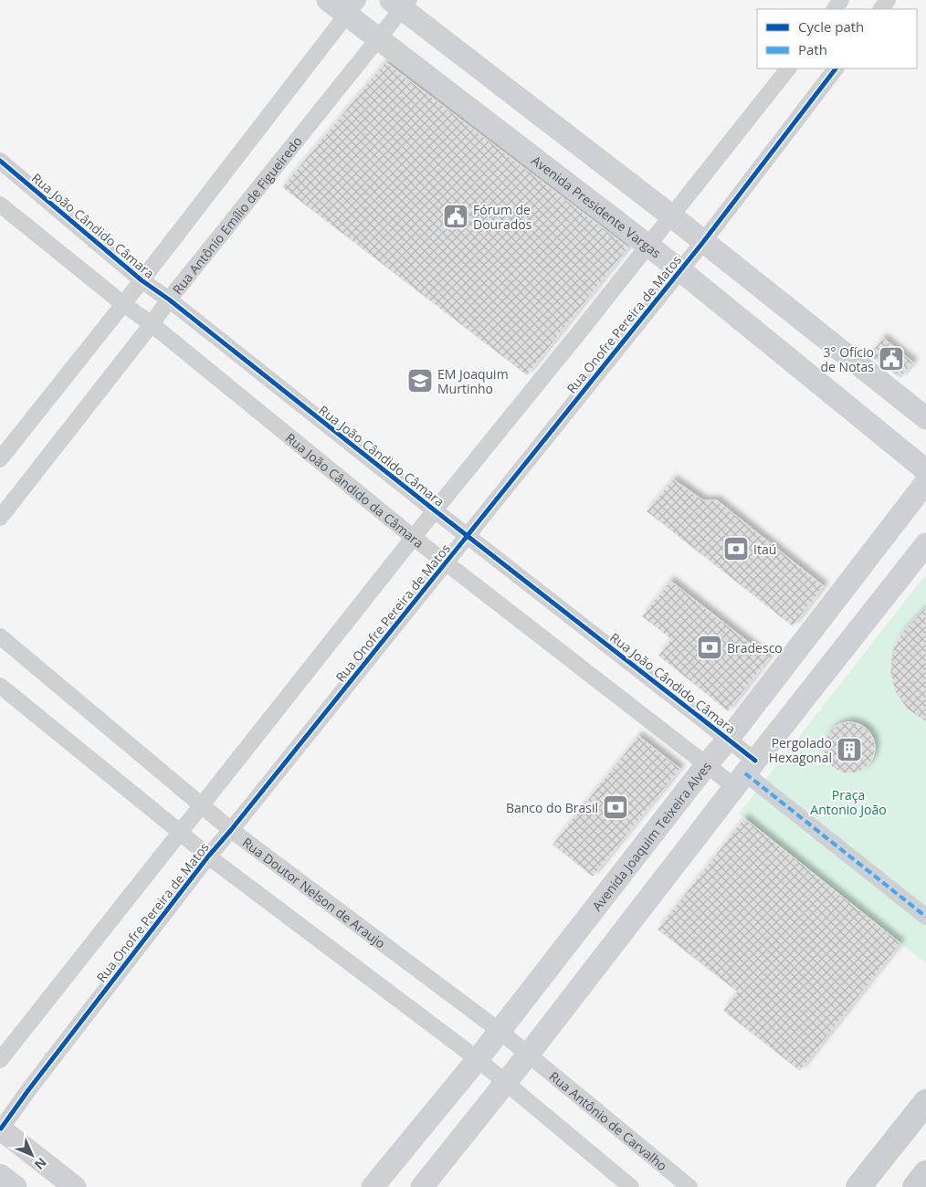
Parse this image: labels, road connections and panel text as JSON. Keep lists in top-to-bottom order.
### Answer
{
  "streets": {
    "main road": ["Avenida Presidente Vargas", "Avenida Joaquim Teixeira Alves"],
    "street": [
      "Rua Antônio Emílio de Figueiredo",
      "Rua João Cândido Câmara",
      "Rua Onofre Pereira de Matos",
      "Rua João Cândido da Câmara",
      "Rua Doutor Nelson de Araujo",
      "Rua Antônio de Carvalho"
    ]
  },
  "crossings": [
    ["Avenida Presidente Vargas", "Rua Antônio Emílio de Figueiredo"],
    ["Avenida Presidente Vargas", "Rua Onofre Pereira de Matos"],
    ["Rua Antônio Emílio de Figueiredo", "Rua João Cândido Câmara"],
    ["Rua Antônio Emílio de Figueiredo", "Rua João Cândido da Câmara"],
    ["Rua João Cândido Câmara", "Rua Onofre Pereira de Matos"],
    ["Rua João Cândido Câmara", "Rua João Cândido da Câmara"],
    ["Rua João Cândido Câmara", "Avenida Joaquim Teixeira Alves"],
    ["Rua Onofre Pereira de Matos", "Rua João Cândido da Câmara"],
    ["Rua Onofre Pereira de Matos", "Rua Doutor Nelson de Araujo"],
    ["Rua João Cândido da Câmara", "Avenida Joaquim Teixeira Alves"],
    ["Avenida Joaquim Teixeira Alves", "Rua Doutor Nelson de Araujo"],
    ["Rua Doutor Nelson de Araujo", "Rua Antônio de Carvalho"]
  ],
  "parks": ["Praça Antonio João"],
  "places": {
    "public building": ["Fórum de Dourados", "3° Ofício de Notas"],
    "school or university": ["EM Joaquim Murtinho"],
    "bank": ["Itaú", "Bradesco", "Banco do Brasil"],
    "building": ["Pergolado Hexagonal"]
  },
  "legend": ["Cycle path", "Path"],
  "north": "bottom right"
}
